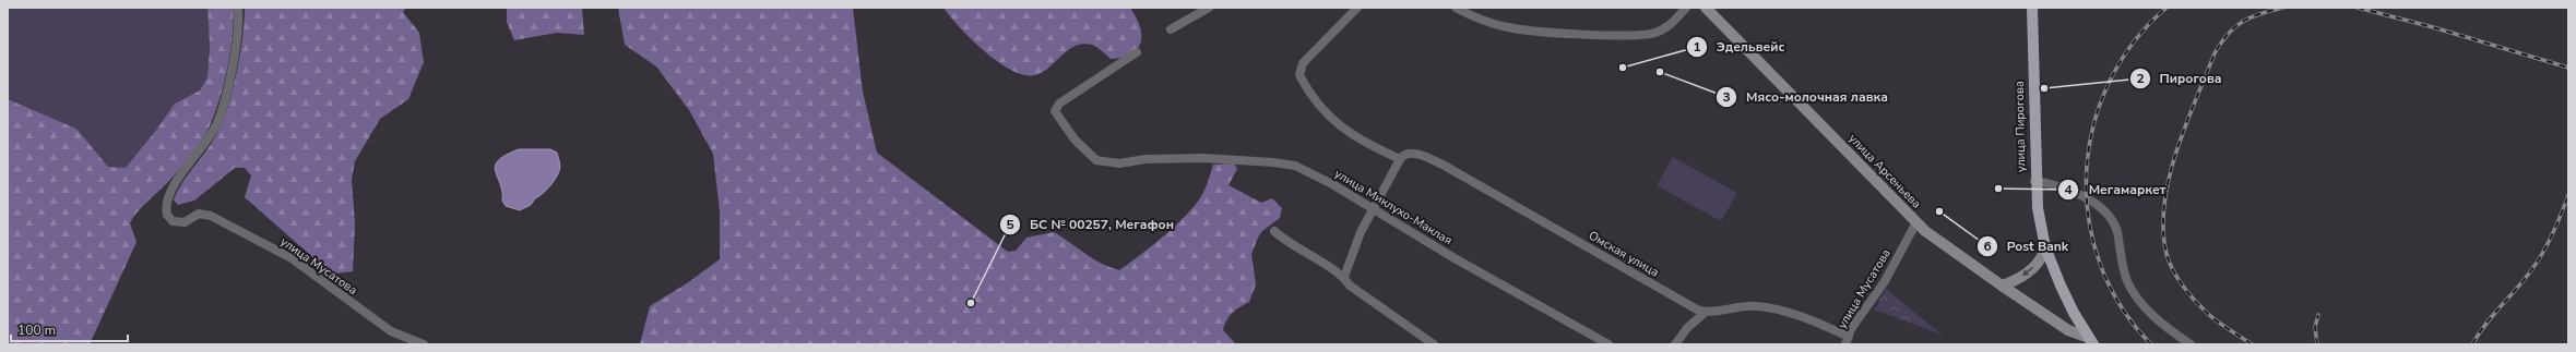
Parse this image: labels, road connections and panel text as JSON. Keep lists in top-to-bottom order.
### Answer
{
  "streets": {
    "main road": ["улица Пирогова", "улица Арсеньева"],
    "street": ["улица Миклухо-Маклая", "Омская улица", "улица Мусатова"]
  },
  "crossings": [
    ["улица Пирогова", "улица Арсеньева"],
    ["улица Арсеньева", "улица Мусатова"]
  ],
  "places": [
    "Эдельвейс",
    "Мясо-молочная лавка",
    "Пирогова",
    "Мегамаркет",
    "Post Bank",
    "БС № 00257, Мегафон"
  ],
  "scale_bar": "100 m"
}
